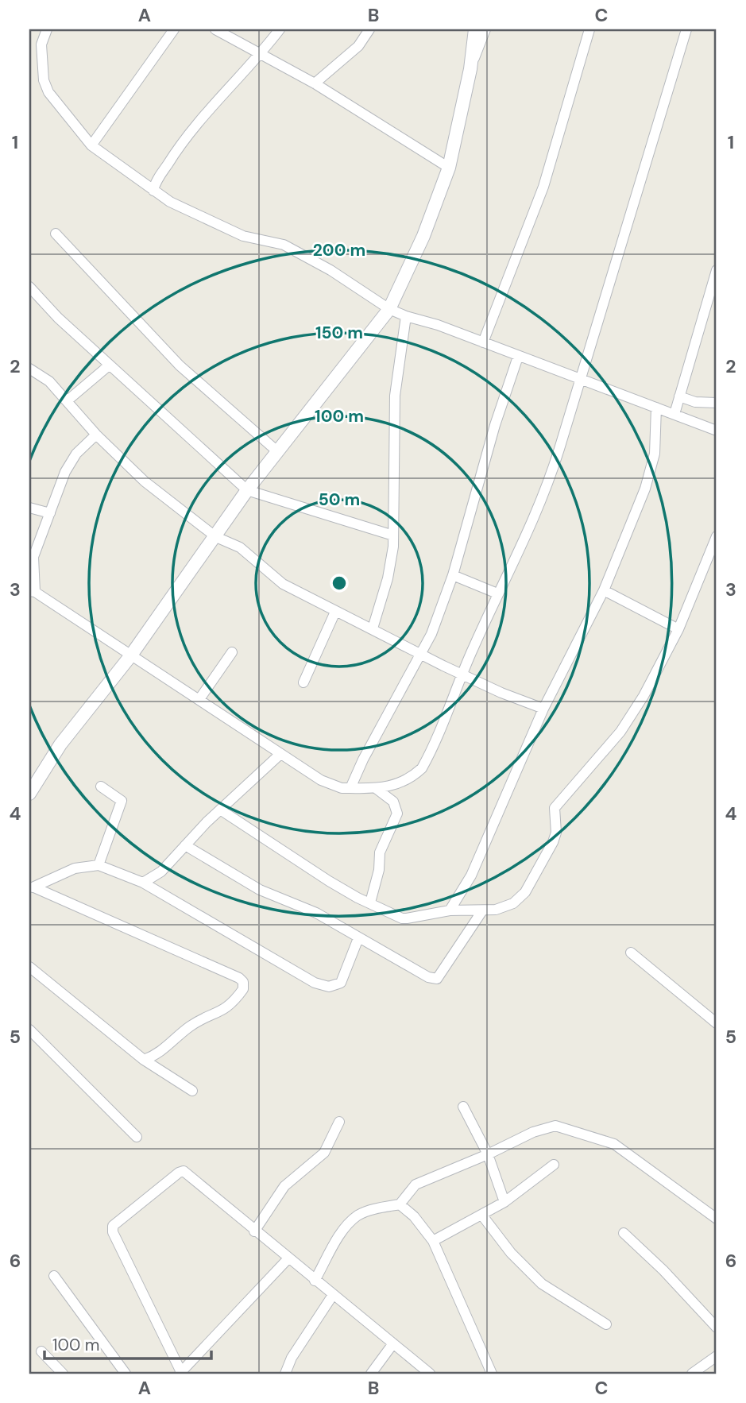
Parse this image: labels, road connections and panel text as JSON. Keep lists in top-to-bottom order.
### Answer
{
  "scale_bar": "100 m",
  "grid": {
    "columns": ["A", "B", "C"],
    "rows": [
      "1",
      "2",
      "3",
      "4",
      "5",
      "6"
    ]
  },
  "rings": [
    "200 m",
    "150 m",
    "100 m",
    "50 m"
  ]
}
